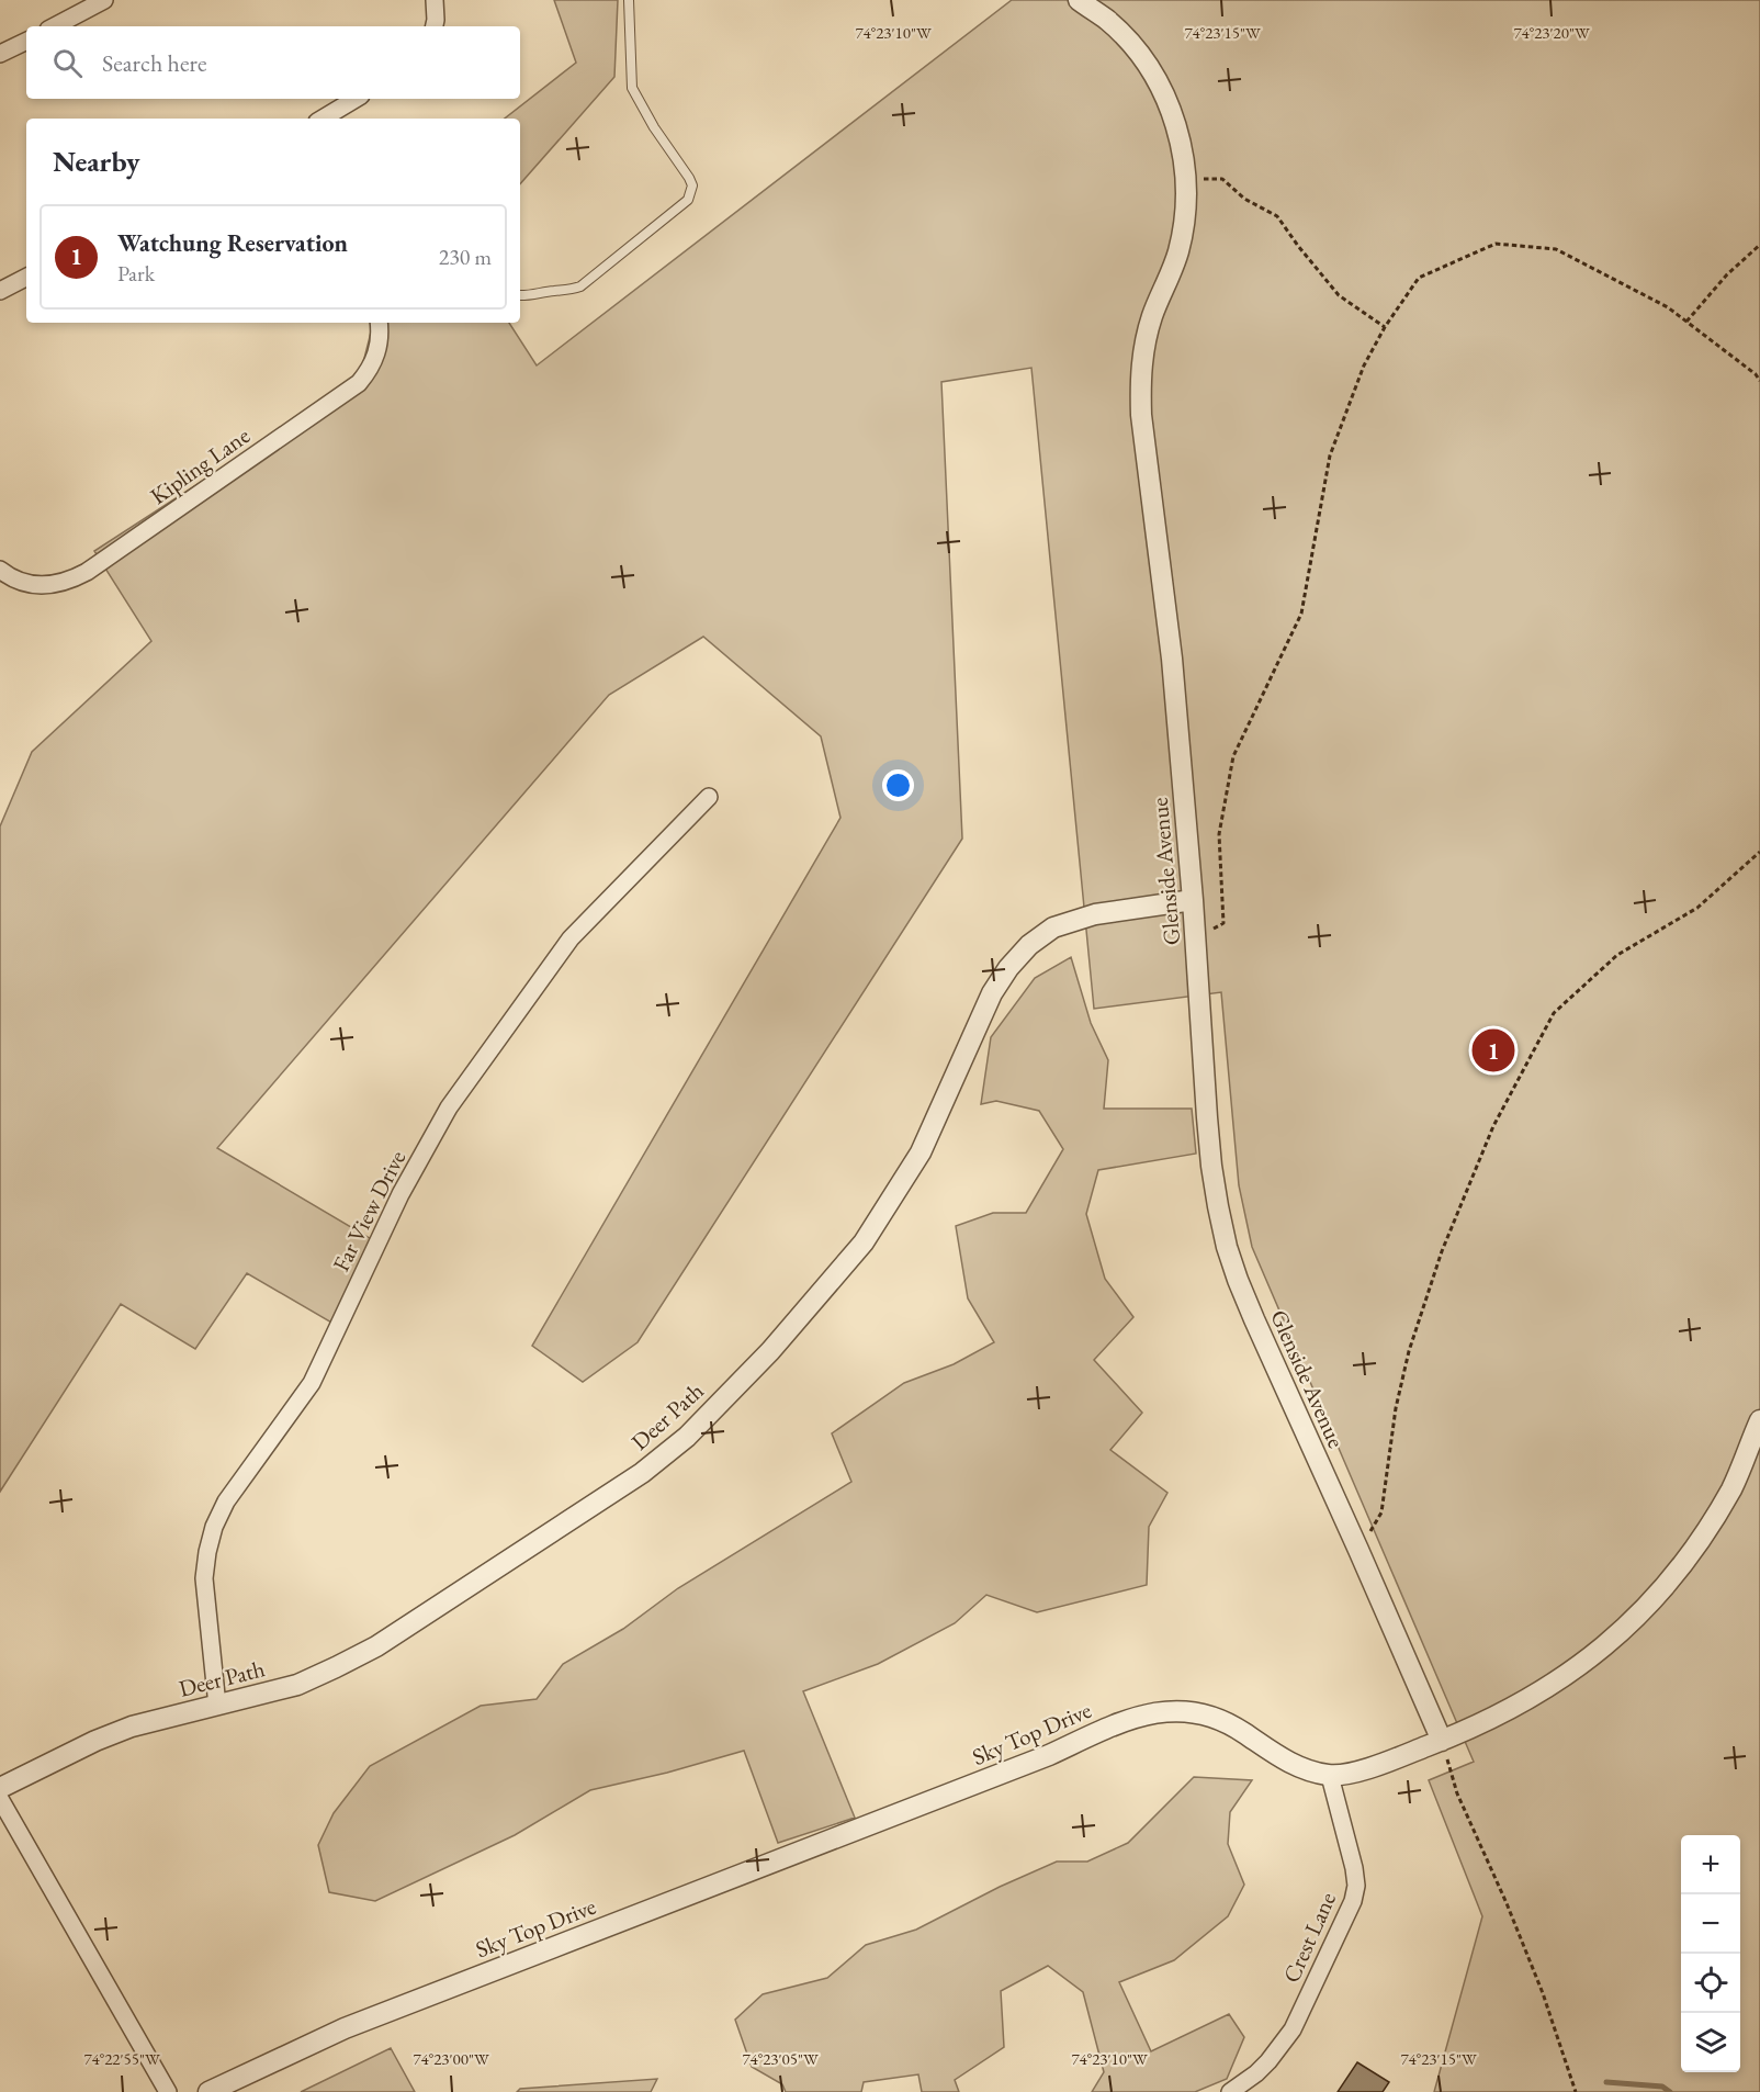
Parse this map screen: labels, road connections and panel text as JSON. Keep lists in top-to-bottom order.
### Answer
{
  "streets": {
    "street": [
      "Kipling Lane",
      "Glenside Avenue",
      "Far View Drive",
      "Deer Path",
      "Sky Top Drive",
      "Crest Lane"
    ]
  },
  "crossings": [
    ["Glenside Avenue", "Deer Path"],
    ["Glenside Avenue", "Sky Top Drive"],
    ["Far View Drive", "Deer Path"],
    ["Sky Top Drive", "Crest Lane"]
  ],
  "page": {
    "search": "Search here",
    "heading": "Nearby",
    "list": [
      {
        "mark": "1",
        "name": "Watchung Reservation",
        "note": "Park",
        "value": "230 m"
      }
    ],
    "pins": "1",
    "map_buttons": ["+", "−"]
  },
  "coordinates": [
    "74°23'10\"W",
    "74°23'15\"W",
    "74°23'20\"W",
    "74°22'55\"W",
    "74°23'00\"W",
    "74°23'05\"W"
  ]
}
